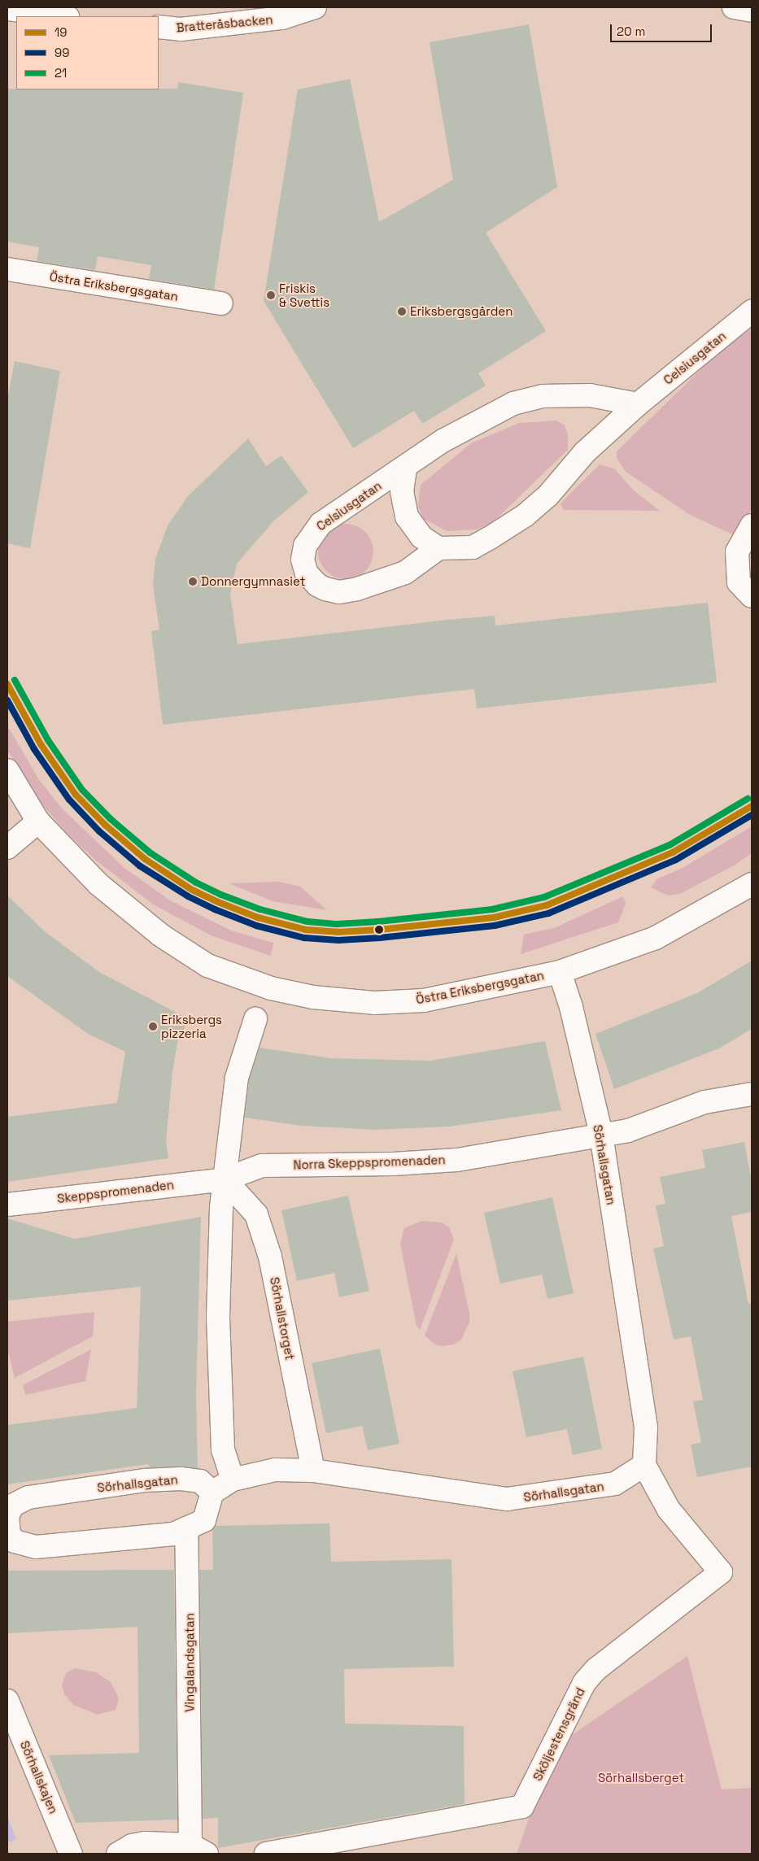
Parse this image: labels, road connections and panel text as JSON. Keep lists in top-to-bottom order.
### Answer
{
  "streets": {
    "street": [
      "Bratteråsbacken",
      "Östra Eriksbergsgatan",
      "Celsiusgatan",
      "Norra Skeppspromenaden",
      "Sörhallsgatan",
      "Skeppspromenaden",
      "Sörhallstorget",
      "Vingalandsgatan",
      "Sköljestensgränd",
      "Sörhallskajen"
    ]
  },
  "crossings": [
    ["Östra Eriksbergsgatan", "Sörhallsgatan"],
    ["Norra Skeppspromenaden", "Sörhallsgatan"],
    ["Norra Skeppspromenaden", "Skeppspromenaden"],
    ["Norra Skeppspromenaden", "Sörhallstorget"],
    ["Sörhallsgatan", "Sörhallstorget"],
    ["Sörhallsgatan", "Vingalandsgatan"],
    ["Sörhallsgatan", "Sköljestensgränd"],
    ["Skeppspromenaden", "Sörhallstorget"]
  ],
  "parks": ["Sörhallsberget"],
  "places": [
    "Friskis & Svettis",
    "Eriksbergsgården",
    "Donnergymnasiet",
    "Eriksbergs pizzeria"
  ],
  "lines": ["transit line 21", "transit line 19", "transit line 99"],
  "legend": ["19", "99", "21"],
  "scale_bar": "20 m"
}
